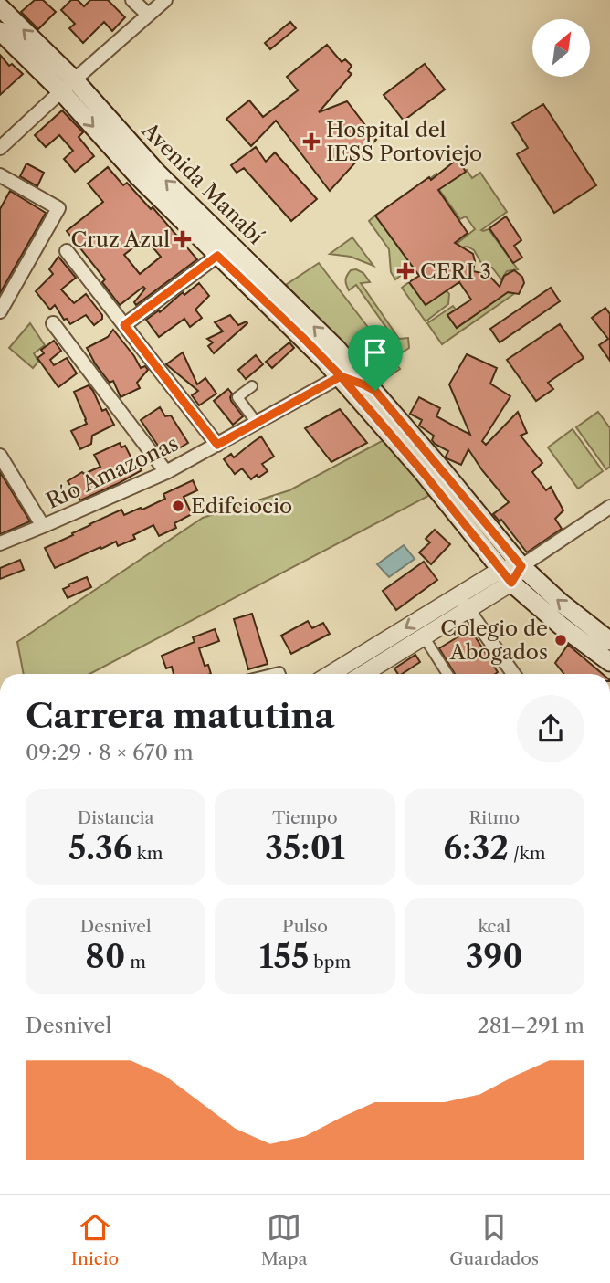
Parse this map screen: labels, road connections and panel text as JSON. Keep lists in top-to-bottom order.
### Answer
{
  "streets": {
    "main road": ["Avenida Manabí"],
    "street": ["Río Amazonas"]
  },
  "crossings": [
    ["Avenida Manabí", "Río Amazonas"]
  ],
  "places": {
    "health": ["Hospital del IESS Portoviejo", "Cruz Azul", "CERI 3"],
    "other": ["Edifciocio", "Colegio de Abogados"]
  },
  "north": "top right",
  "page": {
    "heading": ["Carrera matutina", "09:29 · 8 × 670 m"],
    "stats": [
      ["Distancia", "5.36 km"],
      ["Tiempo", "35:01"],
      ["Ritmo", "6:32 /km"],
      ["Desnivel", "80 m"],
      ["Pulso", "155 bpm"],
      ["kcal", "390"]
    ],
    "chart": ["Desnivel", "281–291 m"],
    "tabs": ["Inicio", "Mapa", "Guardados"]
  }
}
